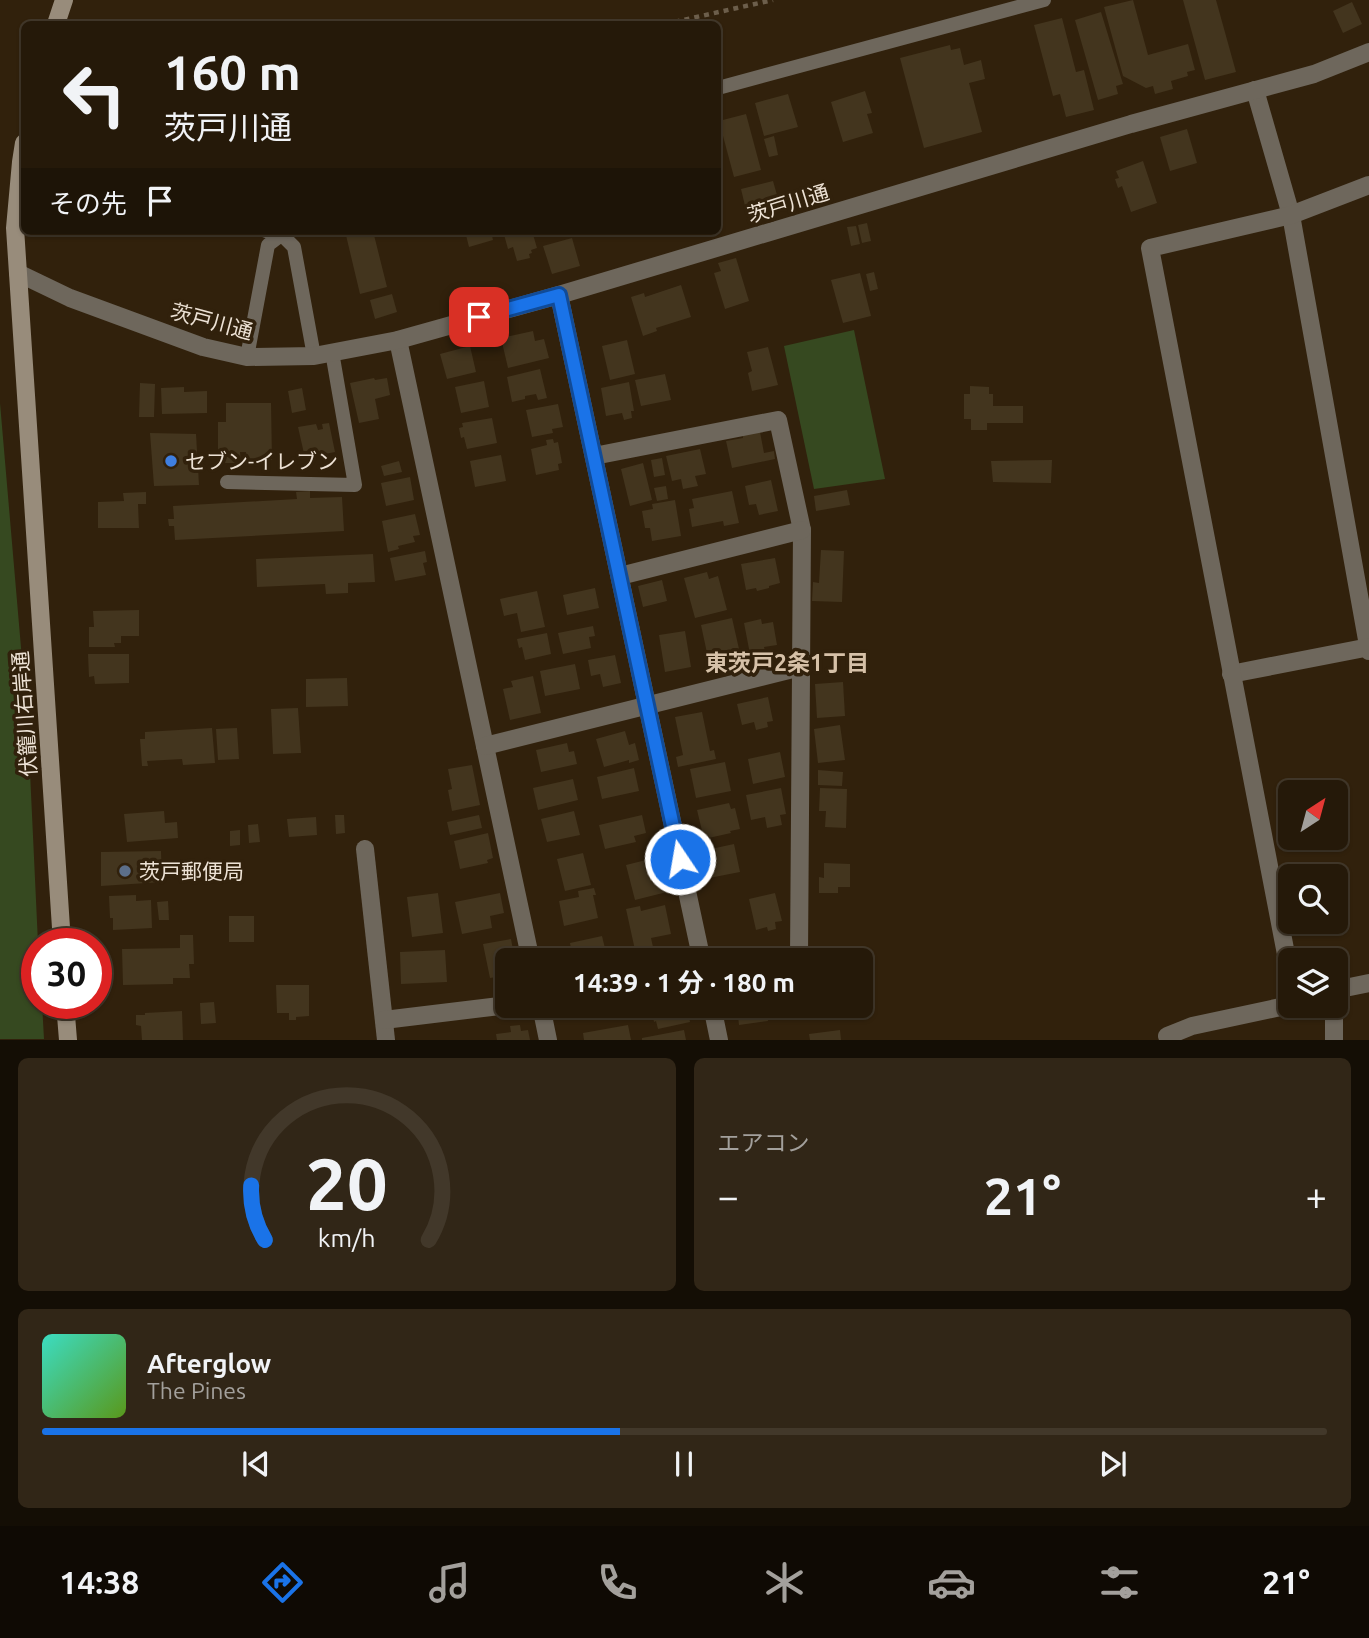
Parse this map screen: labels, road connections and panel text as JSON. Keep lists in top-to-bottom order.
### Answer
{
  "streets": {
    "main road": ["伏籠川右岸通"],
    "street": ["茨戸川通"]
  },
  "crossings": [
    ["茨戸川通", "伏籠川右岸通"]
  ],
  "districts": ["東茨戸2条1丁目"],
  "places": ["セブン-イレブン", "茨戸郵便局"],
  "north": "top right",
  "page": {
    "turn": ["160 m", "茨戸川通"],
    "then": "その先",
    "limit": "30",
    "trip": "14:39 · 1 分 · 180 m",
    "tile": "エアコン",
    "heat": ["−", "21°", "+"],
    "song": ["Afterglow", "The Pines"],
    "tabs": ["14:38", "21°"],
    "gauge": ["20", "km/h"]
  }
}
